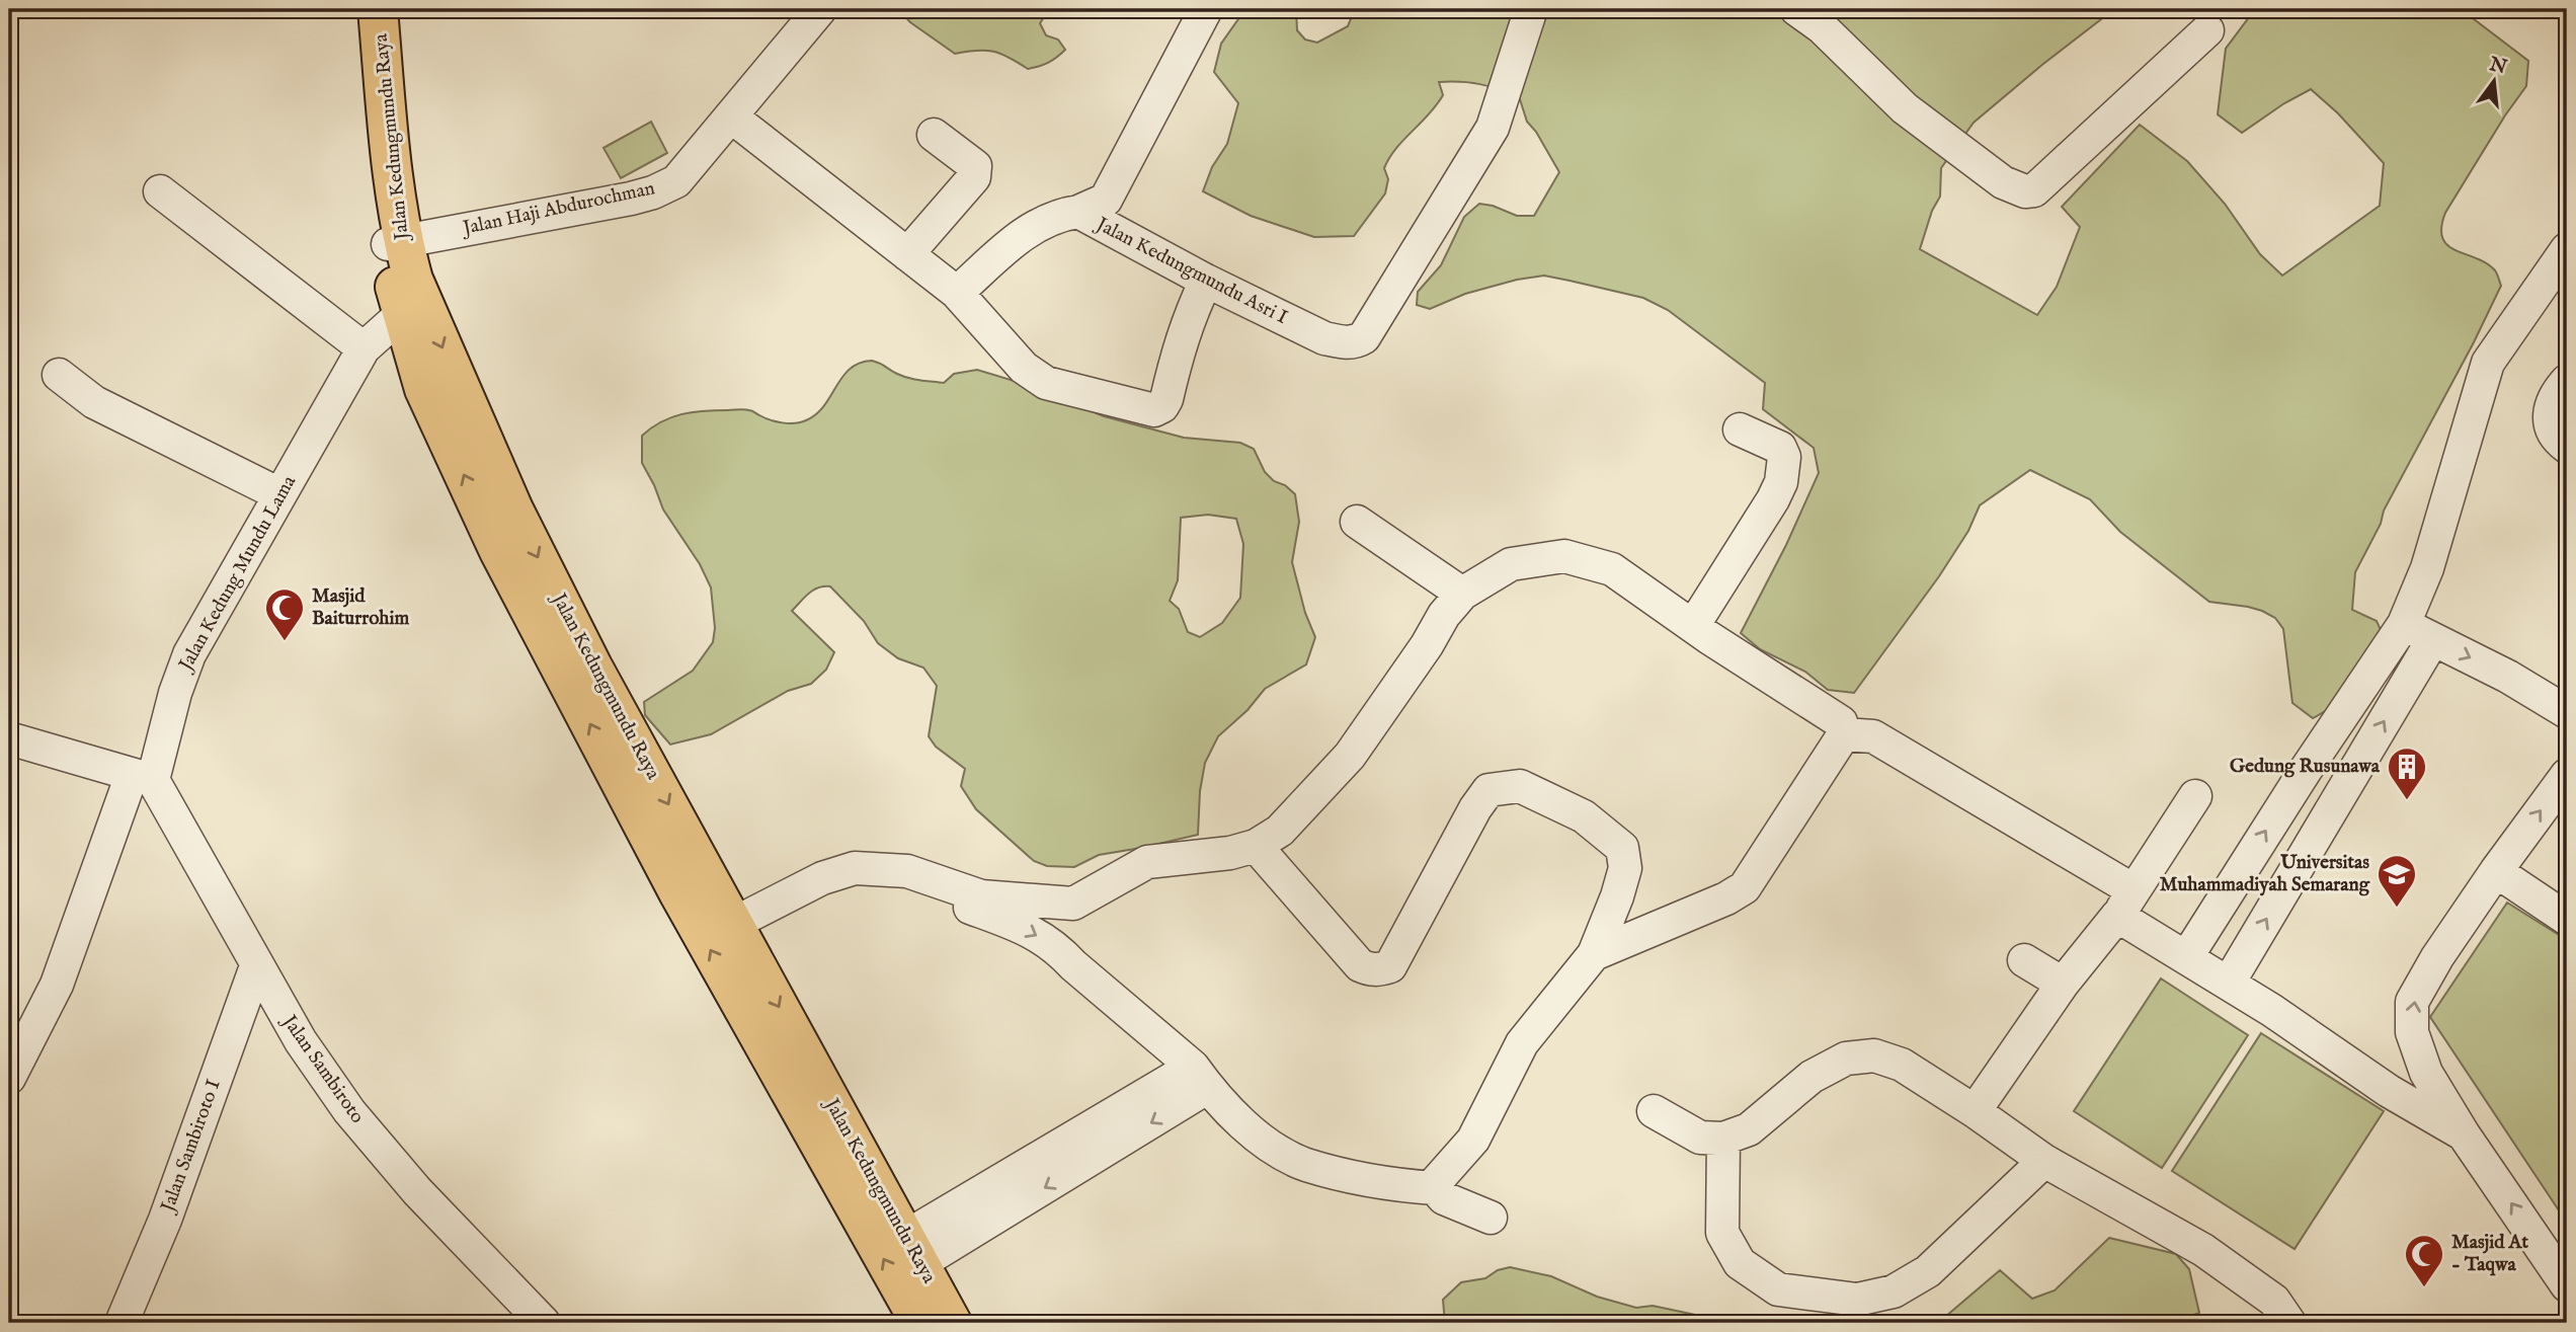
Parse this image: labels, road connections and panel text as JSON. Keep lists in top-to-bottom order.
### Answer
{
  "streets": {
    "main road": ["Jalan Kedungmundu Raya"],
    "street": [
      "Jalan Haji Abdurochman",
      "Jalan Kedungmundu Asri I",
      "Jalan Kedung Mundu Lama",
      "Jalan Sambiroto",
      "Jalan Sambiroto I"
    ]
  },
  "crossings": [
    ["Jalan Kedungmundu Raya", "Jalan Haji Abdurochman"],
    ["Jalan Kedungmundu Raya", "Jalan Kedung Mundu Lama"],
    ["Jalan Kedung Mundu Lama", "Jalan Sambiroto"],
    ["Jalan Sambiroto", "Jalan Sambiroto I"]
  ],
  "places": {
    "mosque": ["Masjid Baiturrohim", "Masjid At - Taqwa"],
    "building": ["Gedung Rusunawa"],
    "school or university": ["Universitas Muhammadiyah Semarang"]
  },
  "north": "top"
}
